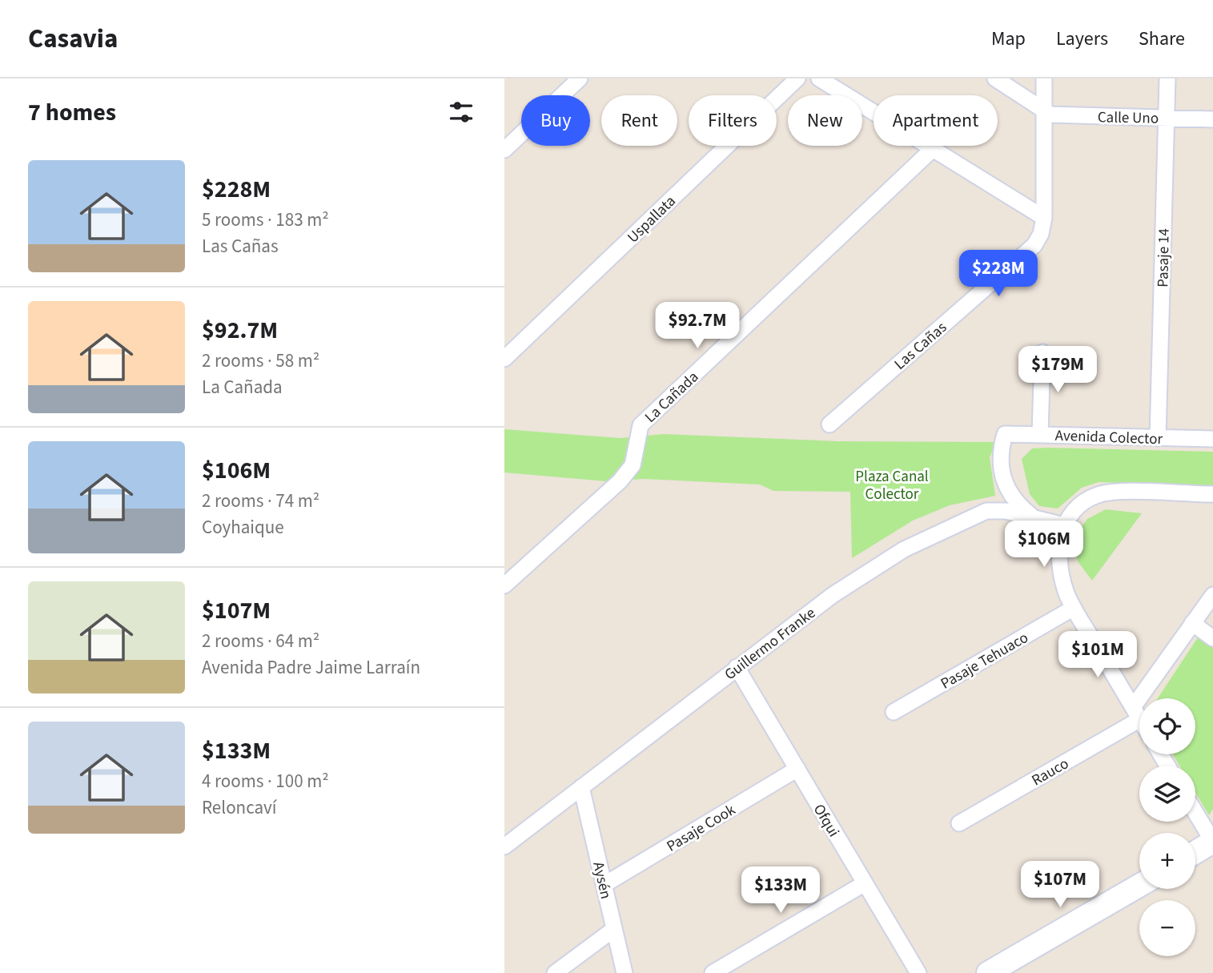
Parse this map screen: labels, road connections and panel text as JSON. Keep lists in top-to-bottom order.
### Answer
{
  "streets": {
    "street": [
      "Calle Uno",
      "Uspallata",
      "Pasaje 14",
      "Las Cañas",
      "La Cañada",
      "Avenida Colector",
      "Guillermo Franke",
      "Pasaje Tehuaco",
      "Rauco",
      "Ofqui",
      "Pasaje Cook",
      "Aysén"
    ]
  },
  "crossings": [
    ["Calle Uno", "Pasaje 14"],
    ["Calle Uno", "Las Cañas"],
    ["Pasaje 14", "Avenida Colector"],
    ["Avenida Colector", "Guillermo Franke"],
    ["Guillermo Franke", "Ofqui"],
    ["Guillermo Franke", "Aysén"],
    ["Ofqui", "Pasaje Cook"],
    ["Pasaje Cook", "Aysén"]
  ],
  "parks": ["Plaza Canal Colector"],
  "page": {
    "header": "Casavia",
    "nav": ["Map", "Layers", "Share"],
    "heading": "7 homes",
    "chip": [
      "Buy",
      "Rent",
      "Filters",
      "New",
      "Apartment"
    ],
    "list": [
      {
        "name": "$228M",
        "note": "5 rooms · 183 m² · Las Cañas"
      },
      {
        "name": "$92.7M",
        "note": "2 rooms · 58 m² · La Cañada"
      },
      {
        "name": "$106M",
        "note": "2 rooms · 74 m² · Coyhaique"
      },
      {
        "name": "$107M",
        "note": "2 rooms · 64 m² · Avenida Padre Jaime Larraín"
      },
      {
        "name": "$133M",
        "note": "4 rooms · 100 m² · Reloncaví"
      }
    ],
    "price": [
      "$228M",
      "$92.7M",
      "$179M",
      "$106M",
      "$101M",
      "$107M",
      "$133M"
    ],
    "map_buttons": ["+", "−"]
  }
}
